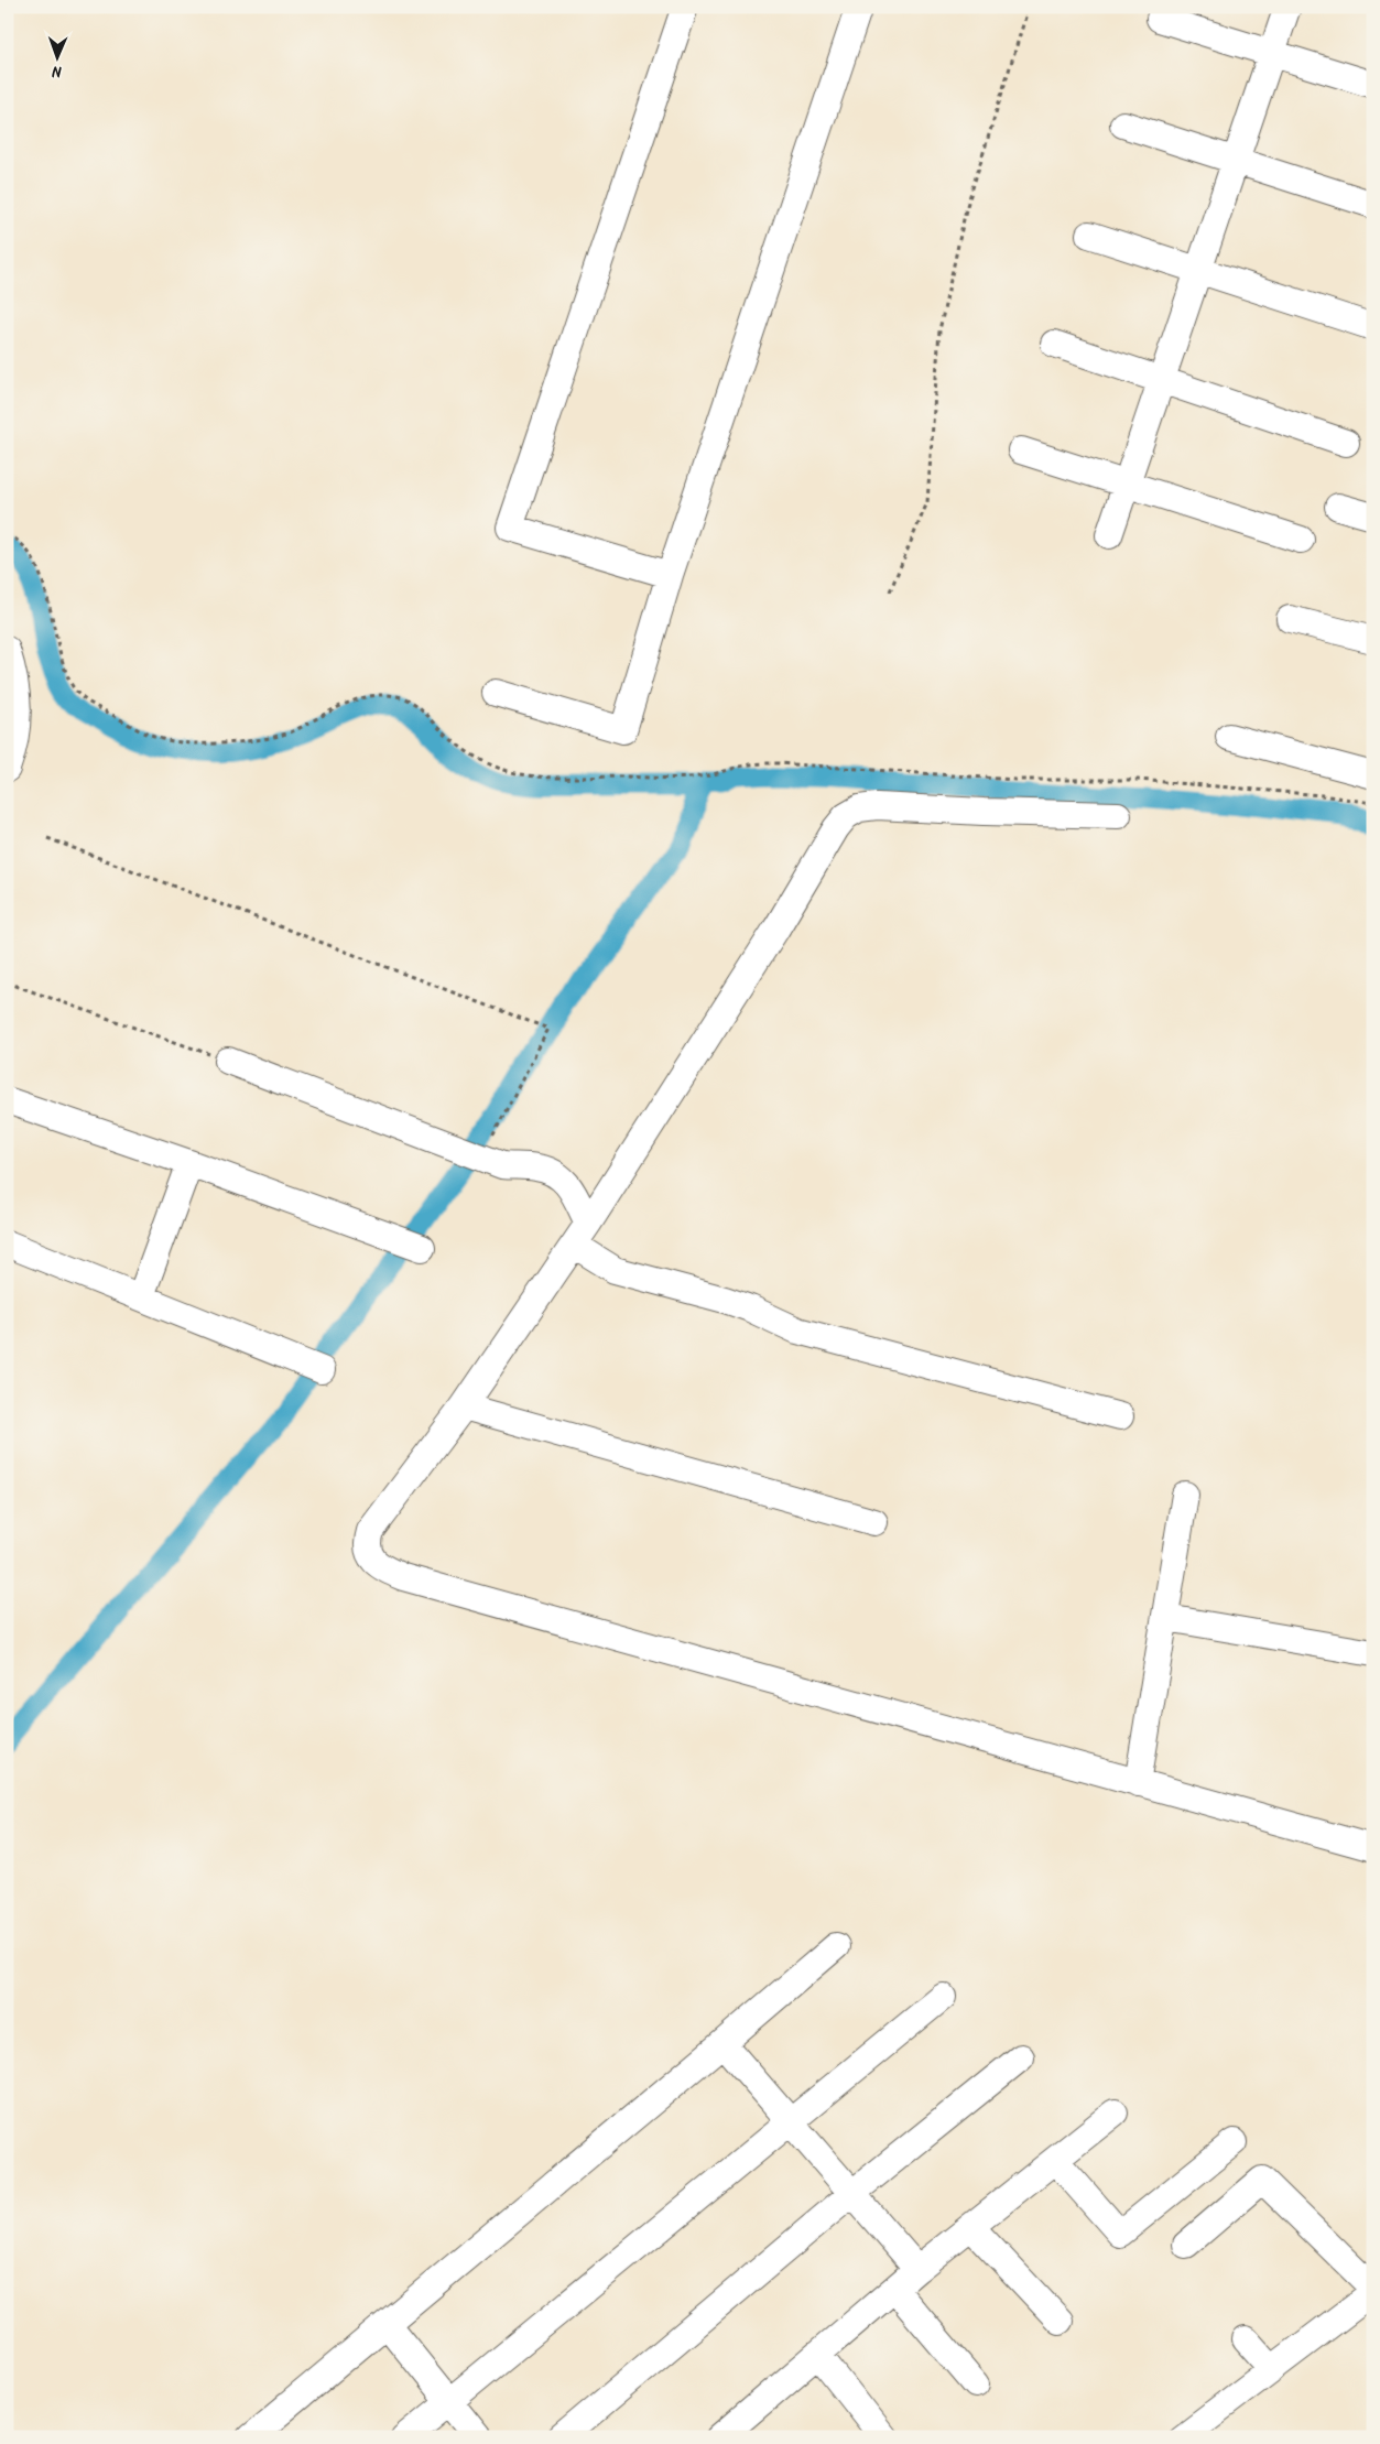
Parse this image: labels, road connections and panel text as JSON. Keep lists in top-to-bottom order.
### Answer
{
  "north": "bottom"
}
